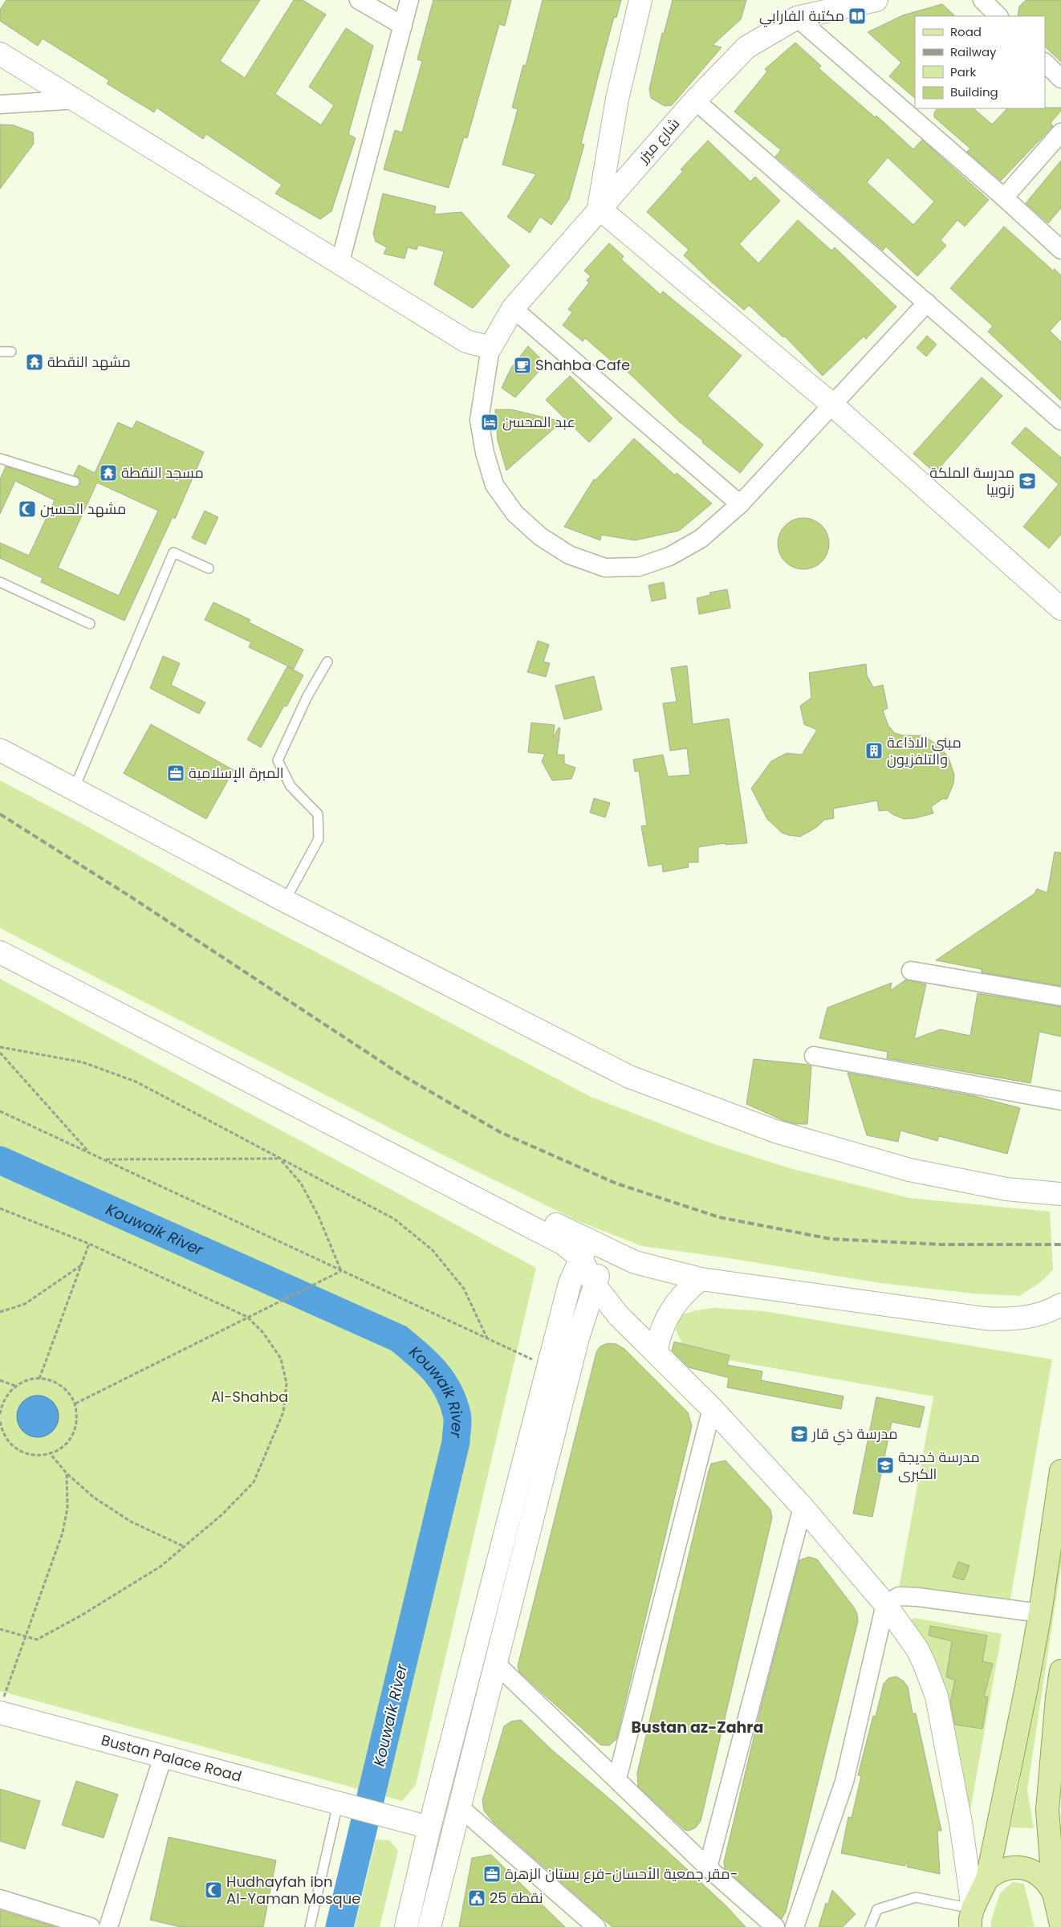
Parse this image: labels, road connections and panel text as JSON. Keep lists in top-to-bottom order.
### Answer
{
  "streets": {
    "main road": ["شارع ميزر", "Bustan Palace Road"]
  },
  "districts": ["Bustan az-Zahra"],
  "water": ["Kouwaik River"],
  "parks": ["Al-Shahba"],
  "places": {
    "library": ["مكتبة الفارابي"],
    "temple": ["مشهد النقطة", "مسجد النقطة"],
    "cafe": ["Shahba Cafe"],
    "hotel": ["عبد المحسن"],
    "school or university": ["مدرسة الملكة زنوبيا", "مدرسة ذي قار", "مدرسة خديجة الكبرى"],
    "mosque": ["مشهد الحسين", "Hudhayfah ibn Al-Yaman Mosque"],
    "building": ["مبنى الاذاعة والتلفزيون"],
    "office": ["المبرة الإسلامية", "مقر جمعية الأحسان-فرع بستان الزهرة-"],
    "public building": ["نقطة 25"]
  },
  "legend": [
    "Road",
    "Railway",
    "Park",
    "Building"
  ]
}
